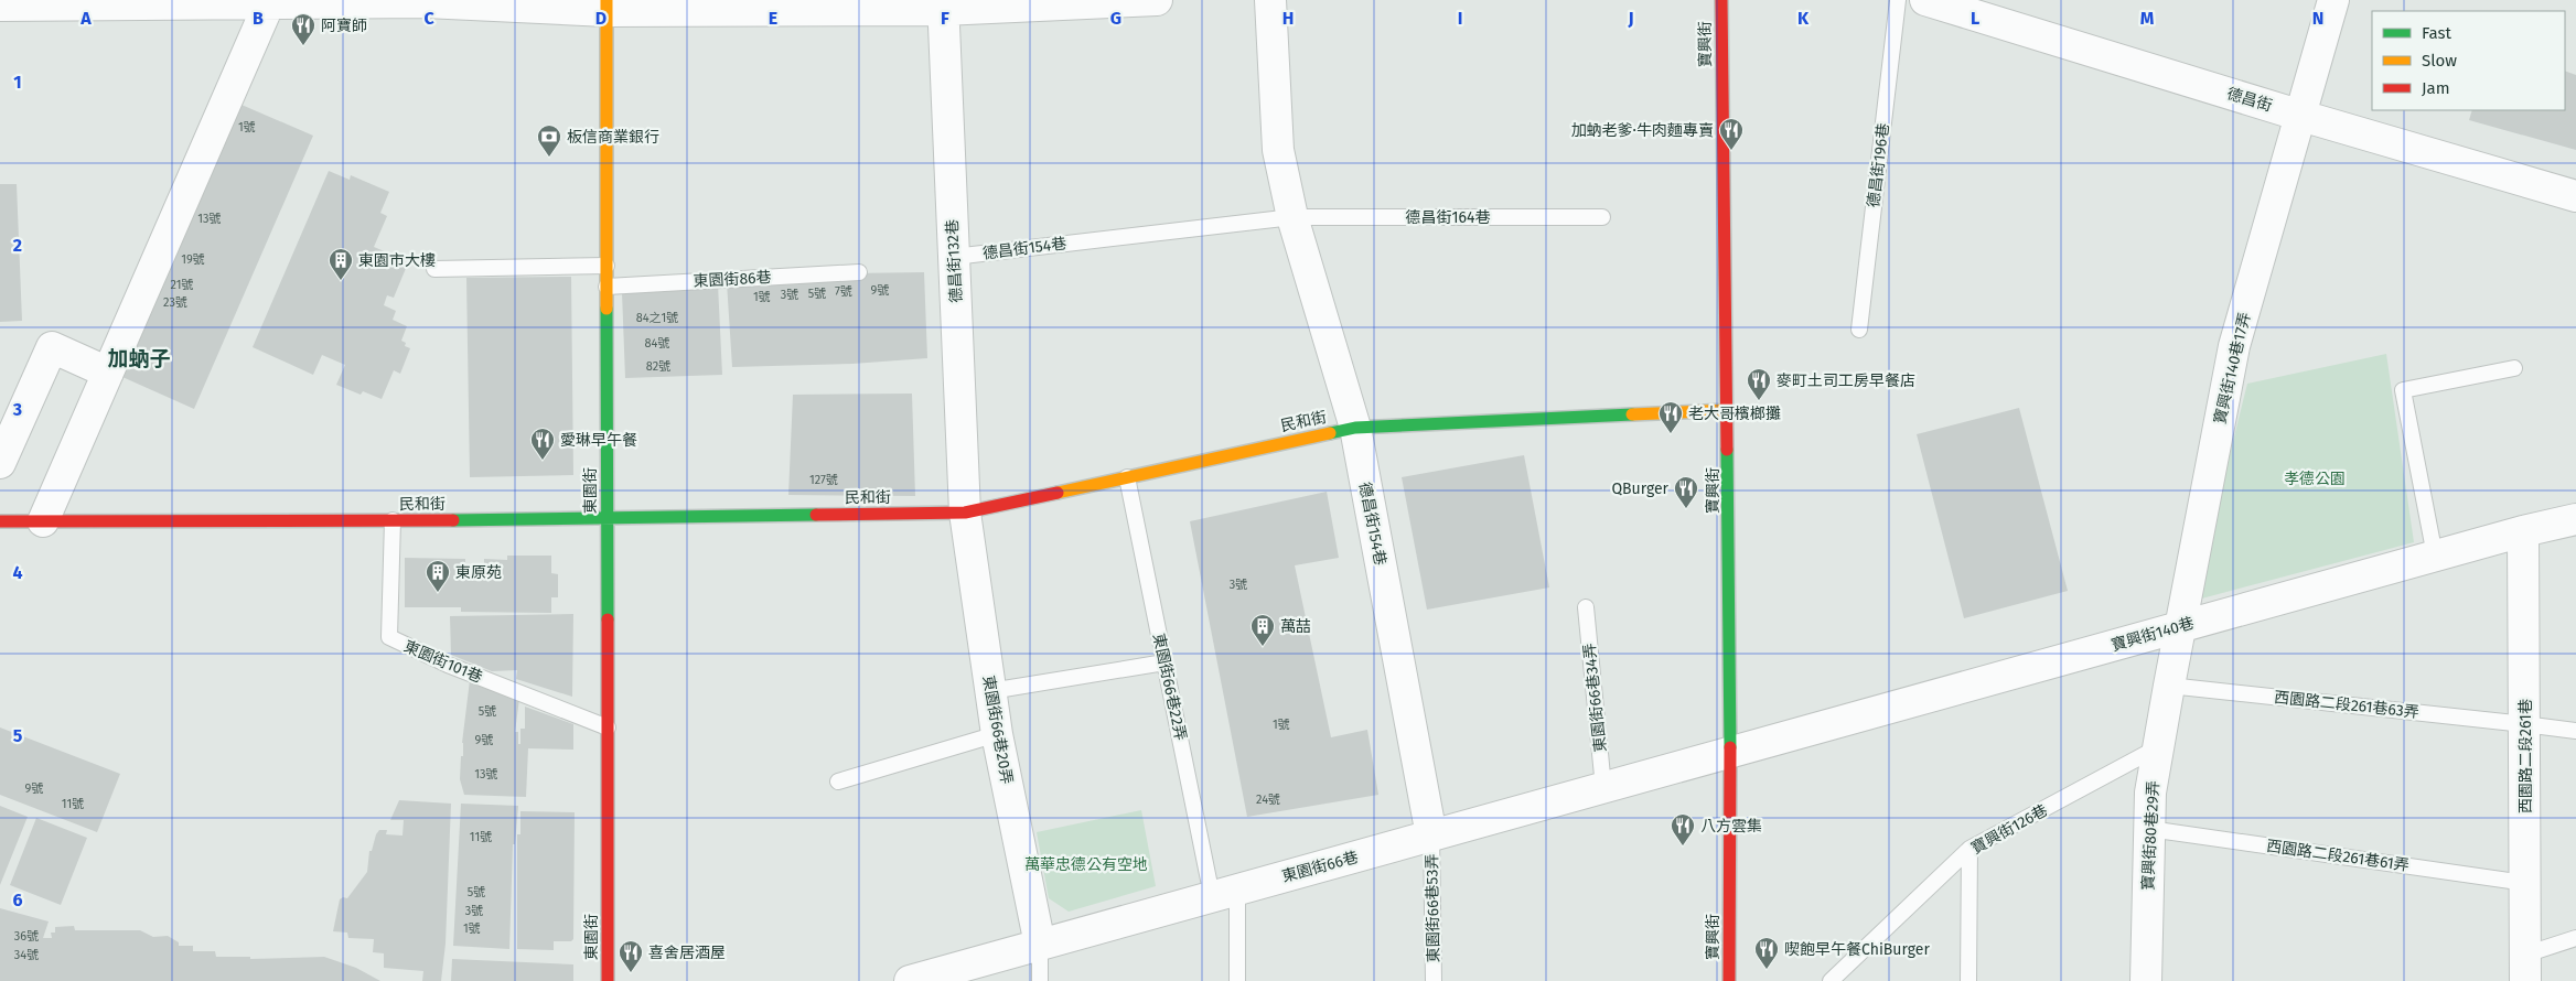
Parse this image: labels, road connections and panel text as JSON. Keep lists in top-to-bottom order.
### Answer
{
  "streets": {
    "street": [
      "寶興街",
      "德昌街",
      "德昌街154巷",
      "德昌街132巷",
      "寶興街140巷17弄",
      "民和街",
      "東園街",
      "寶興街140巷",
      "東園街66巷20弄",
      "西園路二段261巷",
      "寶興街80巷29弄",
      "東園街66巷"
    ],
    "lane": [
      "德昌街196巷",
      "德昌街164巷",
      "東園街86巷",
      "東園街101巷",
      "東園街66巷22弄",
      "東園街66巷34弄",
      "西園路二段261巷63弄",
      "寶興街126巷",
      "西園路二段261巷61弄",
      "東園街66巷53弄"
    ]
  },
  "crossings": [
    ["寶興街", "民和街"],
    ["寶興街", "寶興街140巷"],
    ["寶興街", "東園街66巷"],
    ["德昌街", "寶興街140巷17弄"],
    ["德昌街164巷", "德昌街154巷"],
    ["德昌街154巷", "德昌街132巷"],
    ["德昌街154巷", "民和街"],
    ["德昌街154巷", "東園街66巷"],
    ["德昌街154巷", "東園街66巷53弄"],
    ["德昌街132巷", "民和街"],
    ["德昌街132巷", "東園街66巷20弄"],
    ["東園街86巷", "東園街"],
    ["寶興街140巷17弄", "寶興街140巷"],
    ["寶興街140巷17弄", "寶興街80巷29弄"],
    ["民和街", "東園街"],
    ["民和街", "東園街101巷"],
    ["民和街", "東園街66巷22弄"],
    ["民和街", "東園街66巷20弄"],
    ["東園街", "東園街101巷"],
    ["寶興街140巷", "西園路二段261巷"],
    ["寶興街140巷", "寶興街80巷29弄"],
    ["寶興街140巷", "東園街66巷"],
    ["東園街66巷22弄", "東園街66巷"],
    ["東園街66巷34弄", "東園街66巷"],
    ["西園路二段261巷63弄", "西園路二段261巷"],
    ["西園路二段261巷63弄", "寶興街80巷29弄"],
    ["東園街66巷20弄", "東園街66巷"],
    ["西園路二段261巷", "西園路二段261巷61弄"],
    ["寶興街126巷", "寶興街80巷29弄"],
    ["寶興街80巷29弄", "西園路二段261巷61弄"],
    ["東園街66巷", "東園街66巷53弄"]
  ],
  "districts": ["加蚋子"],
  "parks": ["孝德公園", "萬華忠德公有空地"],
  "places": {
    "restaurant": [
      "阿寶師",
      "加蚋老爹·牛肉麵專賣",
      "麥町土司工房早餐店",
      "老大哥檳榔攤",
      "愛琳早午餐",
      "QBurger",
      "八方雲集",
      "喫飽早午餐ChiBurger",
      "喜舍居酒屋"
    ],
    "bank": ["板信商業銀行"],
    "building": ["東園市大樓", "東原苑", "萬喆"]
  },
  "house_numbers": [
    "1號",
    "13號",
    "19號",
    "21號",
    "9號",
    "7號",
    "5號",
    "3號",
    "1號",
    "23號",
    "84之1號",
    "84號",
    "82號",
    "127號",
    "3號",
    "5號",
    "1號",
    "9號",
    "13號",
    "9號",
    "24號",
    "11號",
    "11號",
    "5號",
    "3號",
    "1號",
    "36號",
    "34號"
  ],
  "legend": ["Fast", "Slow", "Jam"],
  "grid": {
    "columns": [
      "A",
      "B",
      "C",
      "D",
      "E",
      "F",
      "G",
      "H",
      "I",
      "J",
      "K",
      "L",
      "M",
      "N"
    ],
    "rows": [
      "1",
      "2",
      "3",
      "4",
      "5",
      "6"
    ]
  }
}
